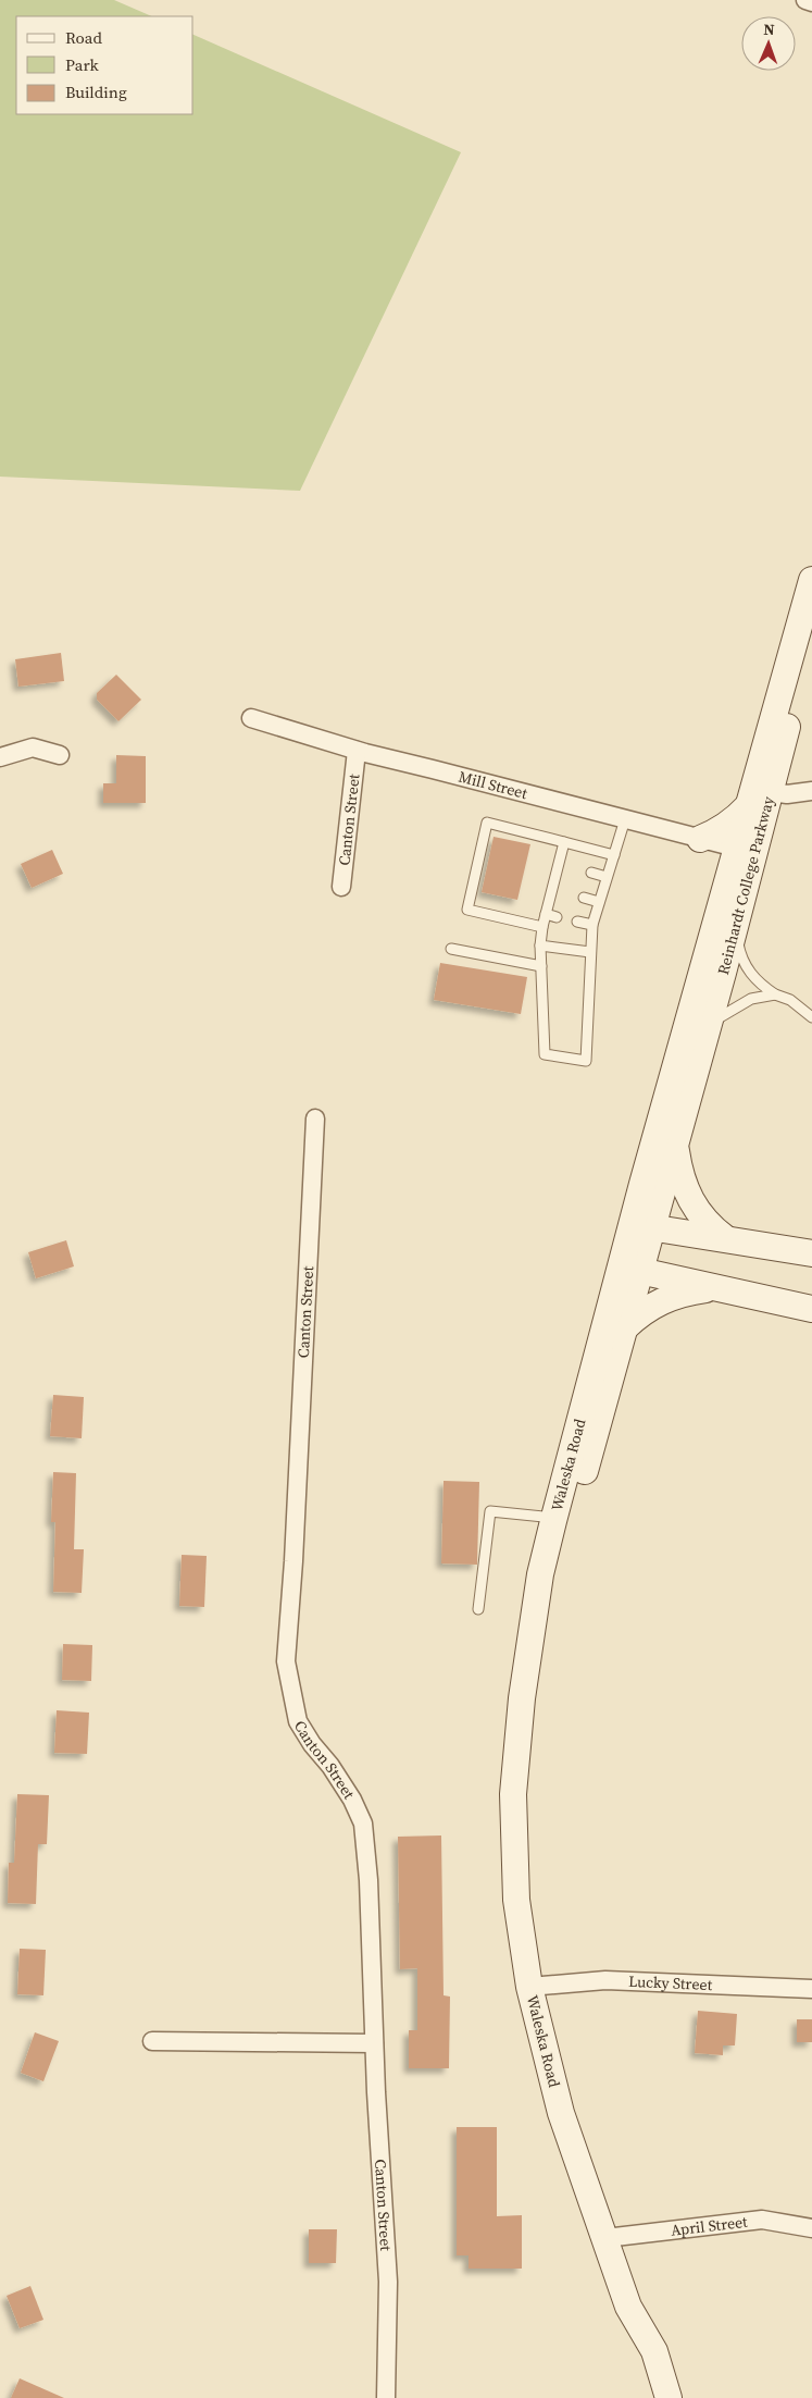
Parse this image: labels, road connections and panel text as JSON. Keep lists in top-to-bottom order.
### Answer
{
  "streets": {
    "main road": ["Reinhardt College Parkway", "Waleska Road"],
    "street": [
      "Mill Street",
      "Canton Street",
      "Lucky Street",
      "April Street"
    ]
  },
  "crossings": [
    ["Mill Street", "Canton Street"],
    ["Mill Street", "Reinhardt College Parkway"],
    ["Waleska Road", "Lucky Street"],
    ["Waleska Road", "April Street"]
  ],
  "legend": ["Road", "Park", "Building"],
  "north": "top"
}
